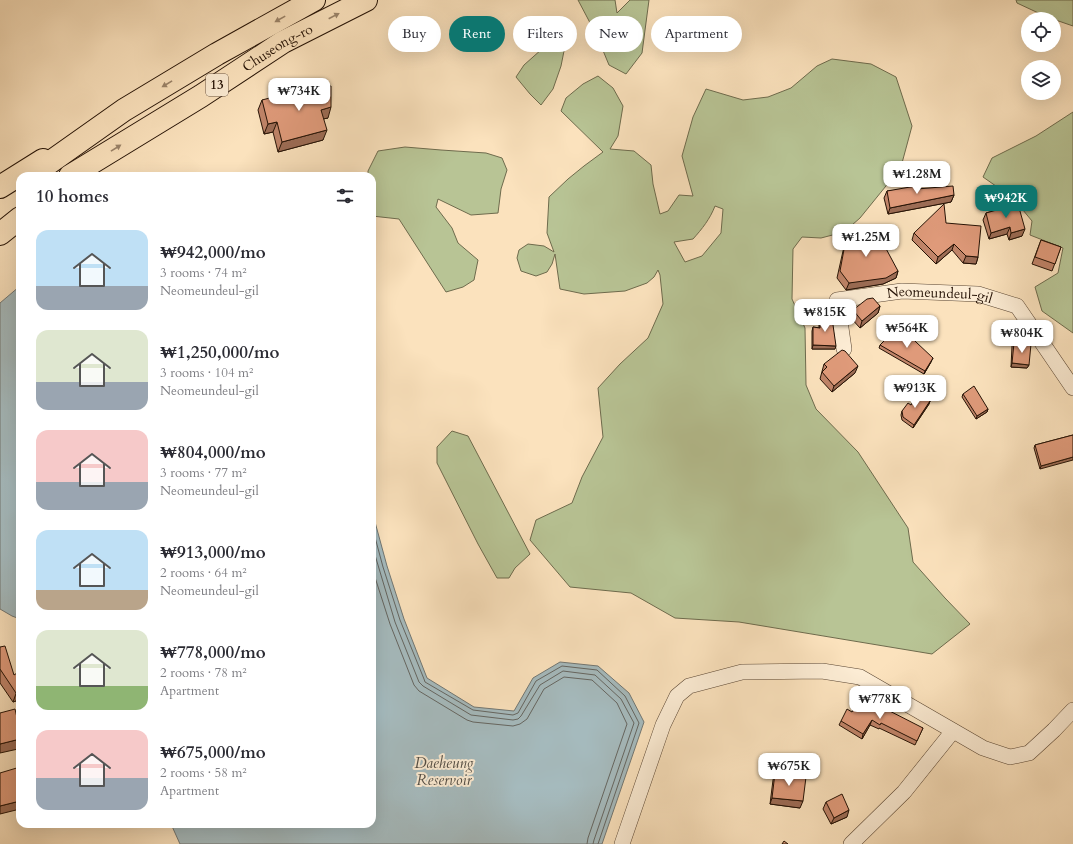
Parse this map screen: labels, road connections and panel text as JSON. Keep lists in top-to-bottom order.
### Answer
{
  "streets": {
    "main road": ["Chuseong-ro", "13"],
    "street": ["Neomeundeul-gil"]
  },
  "water": ["Daeheung Reservoir"],
  "page": {
    "chip": [
      "Buy",
      "Rent",
      "Filters",
      "New",
      "Apartment"
    ],
    "price": [
      "₩734K",
      "₩1.28M",
      "₩942K",
      "₩1.25M",
      "₩815K",
      "₩564K",
      "₩804K",
      "₩913K",
      "₩778K",
      "₩675K"
    ],
    "heading": "10 homes",
    "list": [
      {
        "name": "₩942,000/mo",
        "note": "3 rooms · 74 m² · Neomeundeul-gil"
      },
      {
        "name": "₩1,250,000/mo",
        "note": "3 rooms · 104 m² · Neomeundeul-gil"
      },
      {
        "name": "₩804,000/mo",
        "note": "3 rooms · 77 m² · Neomeundeul-gil"
      },
      {
        "name": "₩913,000/mo",
        "note": "2 rooms · 64 m² · Neomeundeul-gil"
      },
      {
        "name": "₩778,000/mo",
        "note": "2 rooms · 78 m² · Apartment"
      },
      {
        "name": "₩675,000/mo",
        "note": "2 rooms · 58 m² · Apartment"
      }
    ]
  }
}
